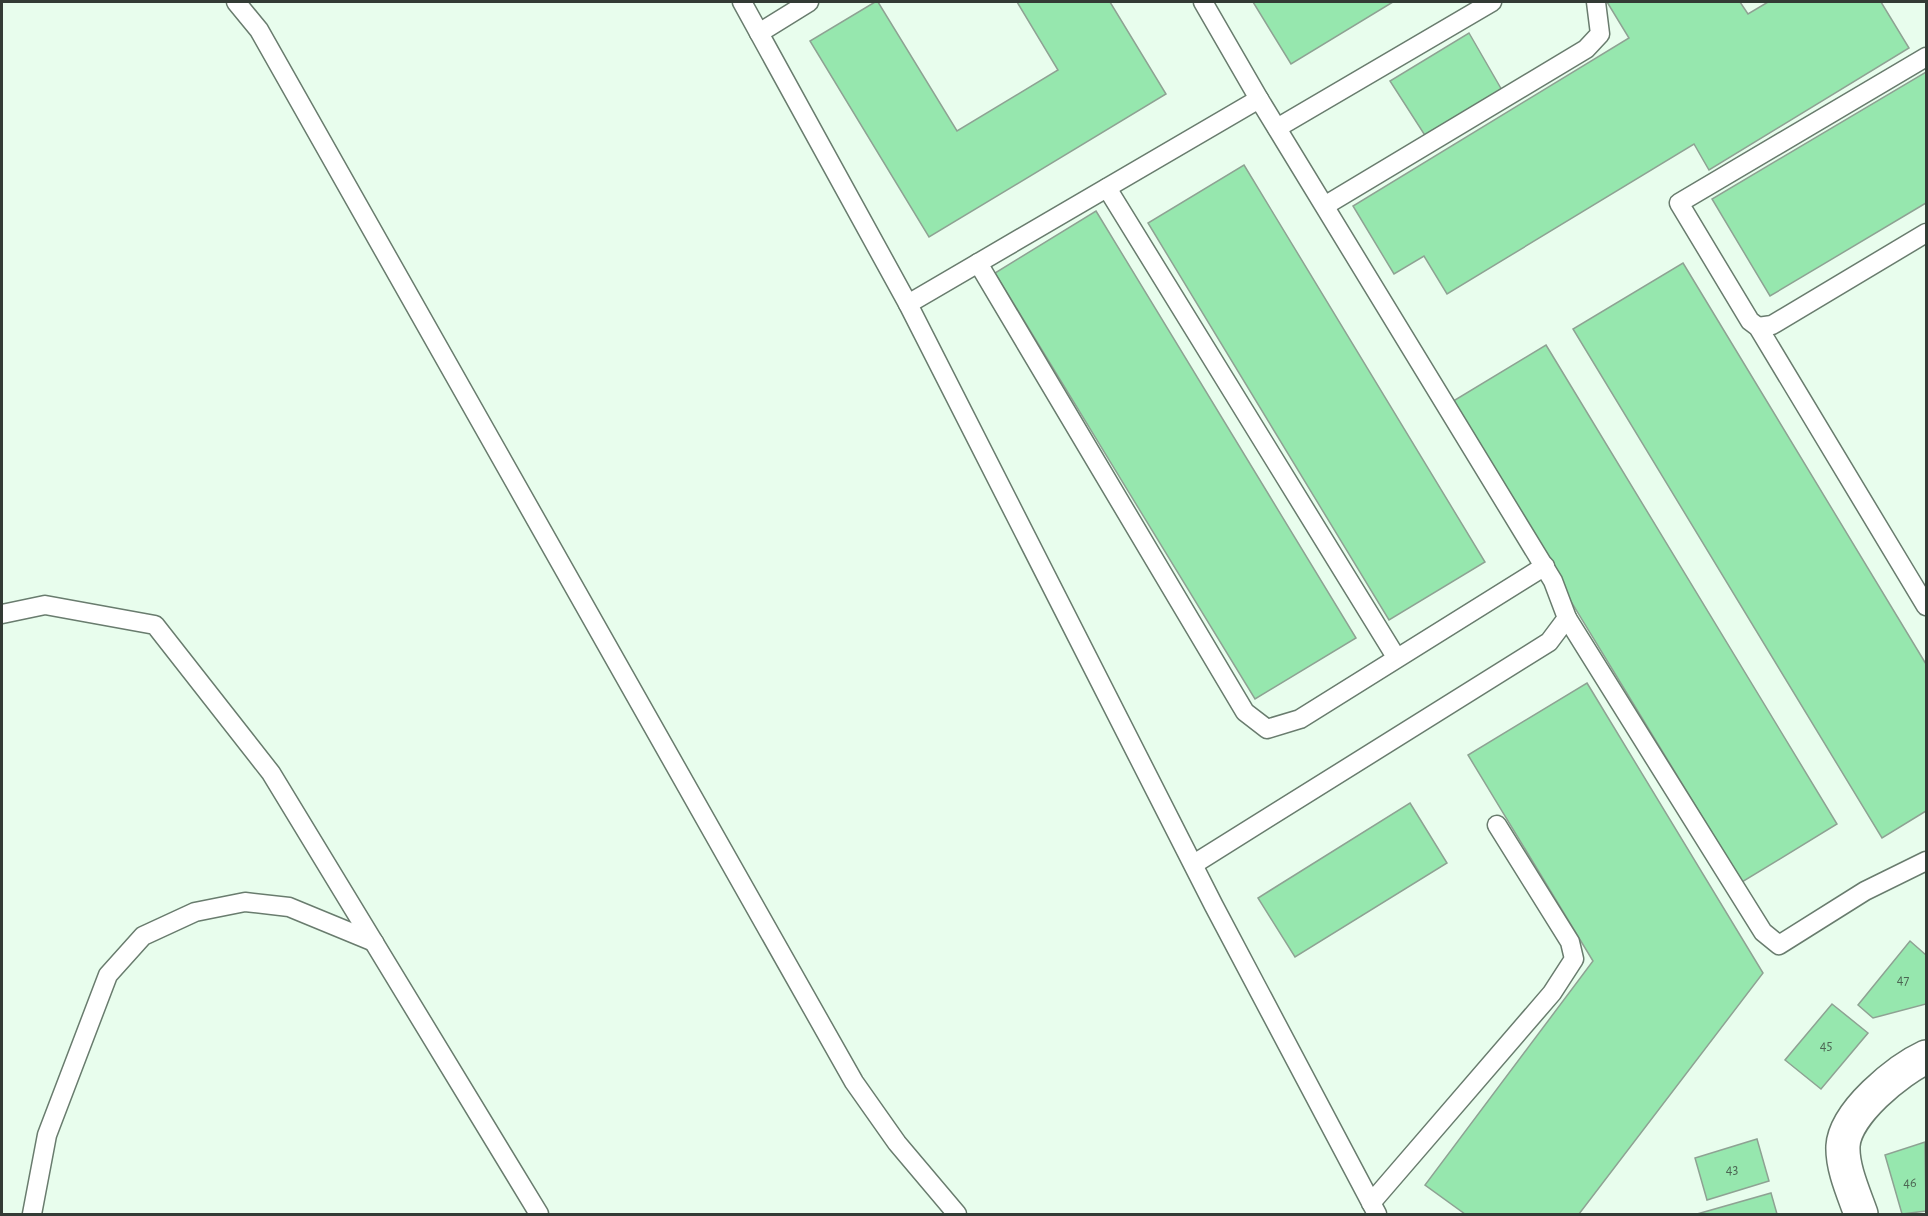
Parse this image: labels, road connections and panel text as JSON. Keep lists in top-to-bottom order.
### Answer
{
  "house_numbers": [
    "47",
    "45",
    "43",
    "46"
  ]
}
